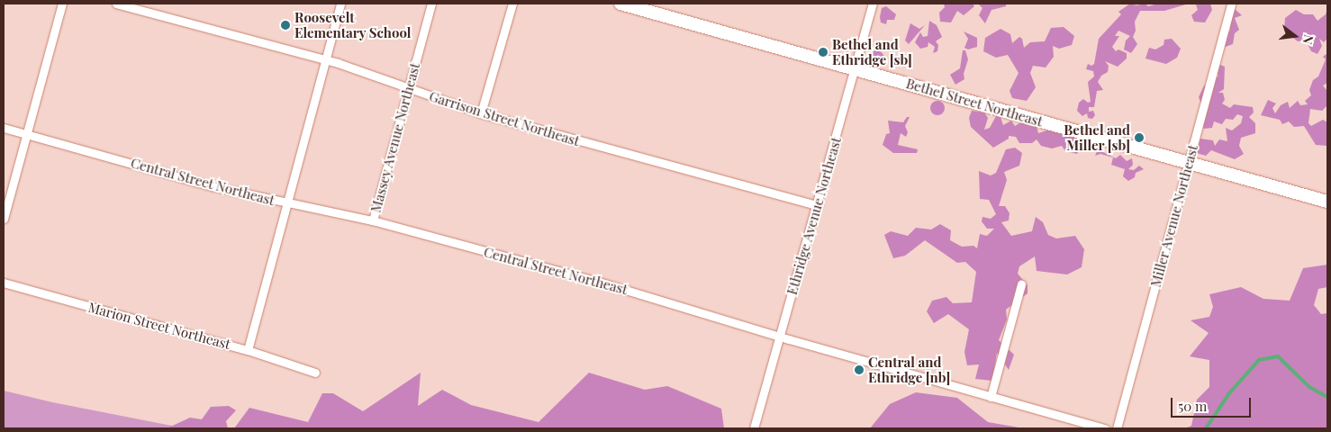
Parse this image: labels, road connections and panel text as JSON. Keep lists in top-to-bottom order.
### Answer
{
  "streets": {
    "street": [
      "Bethel Street Northeast",
      "Garrison Street Northeast",
      "Massey Avenue Northeast",
      "Central Street Northeast",
      "Ethridge Avenue Northeast",
      "Miller Avenue Northeast",
      "Marion Street Northeast"
    ]
  },
  "crossings": [
    ["Bethel Street Northeast", "Ethridge Avenue Northeast"],
    ["Bethel Street Northeast", "Miller Avenue Northeast"],
    ["Garrison Street Northeast", "Massey Avenue Northeast"],
    ["Garrison Street Northeast", "Ethridge Avenue Northeast"],
    ["Massey Avenue Northeast", "Central Street Northeast"],
    ["Central Street Northeast", "Ethridge Avenue Northeast"]
  ],
  "places": [
    "Roosevelt Elementary School",
    "Bethel and Ethridge [sb]",
    "Bethel and Miller [sb]",
    "Central and Ethridge [nb]"
  ],
  "scale_bar": "50 m",
  "north": "right"
}
